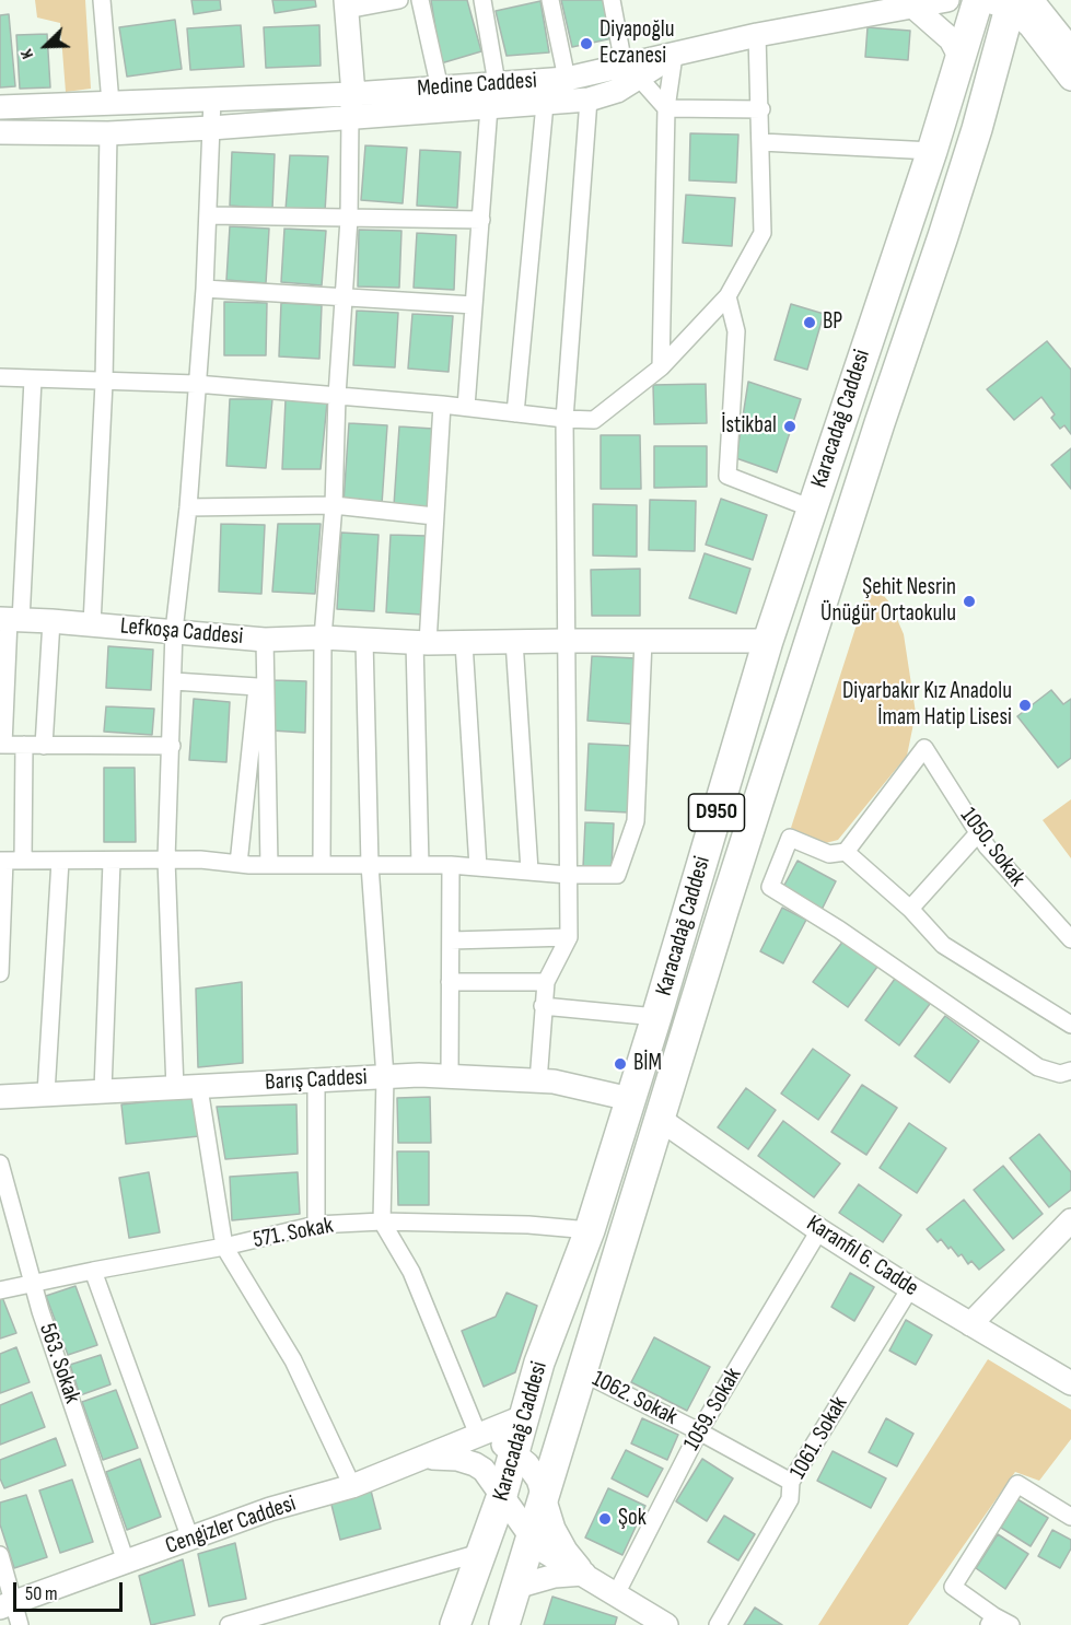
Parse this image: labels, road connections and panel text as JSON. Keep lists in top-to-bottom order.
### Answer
{
  "streets": {
    "highway": ["Karacadağ Caddesi", "D950"],
    "street": [
      "Medine Caddesi",
      "Lefkoşa Caddesi",
      "1050. Sokak",
      "Barış Caddesi",
      "571. Sokak",
      "Karanfil 6. Cadde",
      "563. Sokak",
      "1062. Sokak",
      "1059. Sokak",
      "1061. Sokak",
      "Cengizler Caddesi"
    ]
  },
  "crossings": [
    ["Karacadağ Caddesi", "Lefkoşa Caddesi"],
    ["Karacadağ Caddesi", "Barış Caddesi"],
    ["Karacadağ Caddesi", "571. Sokak"],
    ["Karacadağ Caddesi", "Karanfil 6. Cadde"],
    ["Karacadağ Caddesi", "1062. Sokak"],
    ["Karacadağ Caddesi", "Cengizler Caddesi"],
    ["571. Sokak", "563. Sokak"],
    ["Karanfil 6. Cadde", "1059. Sokak"],
    ["Karanfil 6. Cadde", "1061. Sokak"],
    ["563. Sokak", "Cengizler Caddesi"],
    ["1062. Sokak", "1059. Sokak"],
    ["1062. Sokak", "1061. Sokak"]
  ],
  "places": [
    "Diyapoğlu Eczanesi",
    "BP",
    "İstikbal",
    "Şehit Nesrin Ünügür Ortaokulu",
    "Diyarbakır Kız Anadolu İmam Hatip Lisesi",
    "BİM",
    "Şok"
  ],
  "scale_bar": "50 m",
  "north": "bottom left"
}
